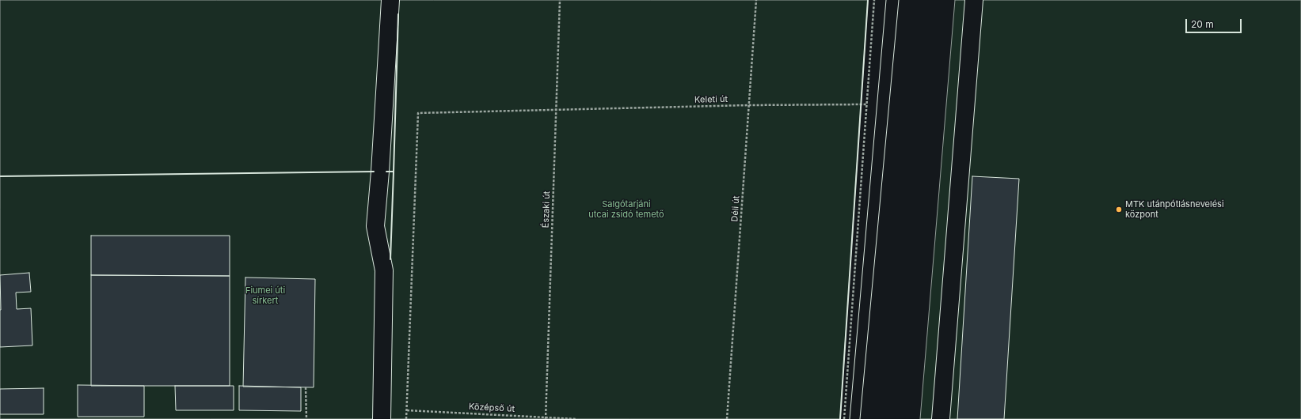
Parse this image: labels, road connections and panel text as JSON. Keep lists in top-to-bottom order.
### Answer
{
  "streets": {
    "path": [
      "Keleti út",
      "Déli út",
      "Északi út",
      "Középső út"
    ]
  },
  "crossings": [
    ["Keleti út", "Déli út"],
    ["Keleti út", "Északi út"],
    ["Keleti út", "Középső út"],
    ["Északi út", "Középső út"]
  ],
  "parks": ["Salgótarjáni utcai zsidó temető", "Fiumei úti sírkert"],
  "places": ["MTK utánpótlásnevelési központ"],
  "scale_bar": "20 m"
}
